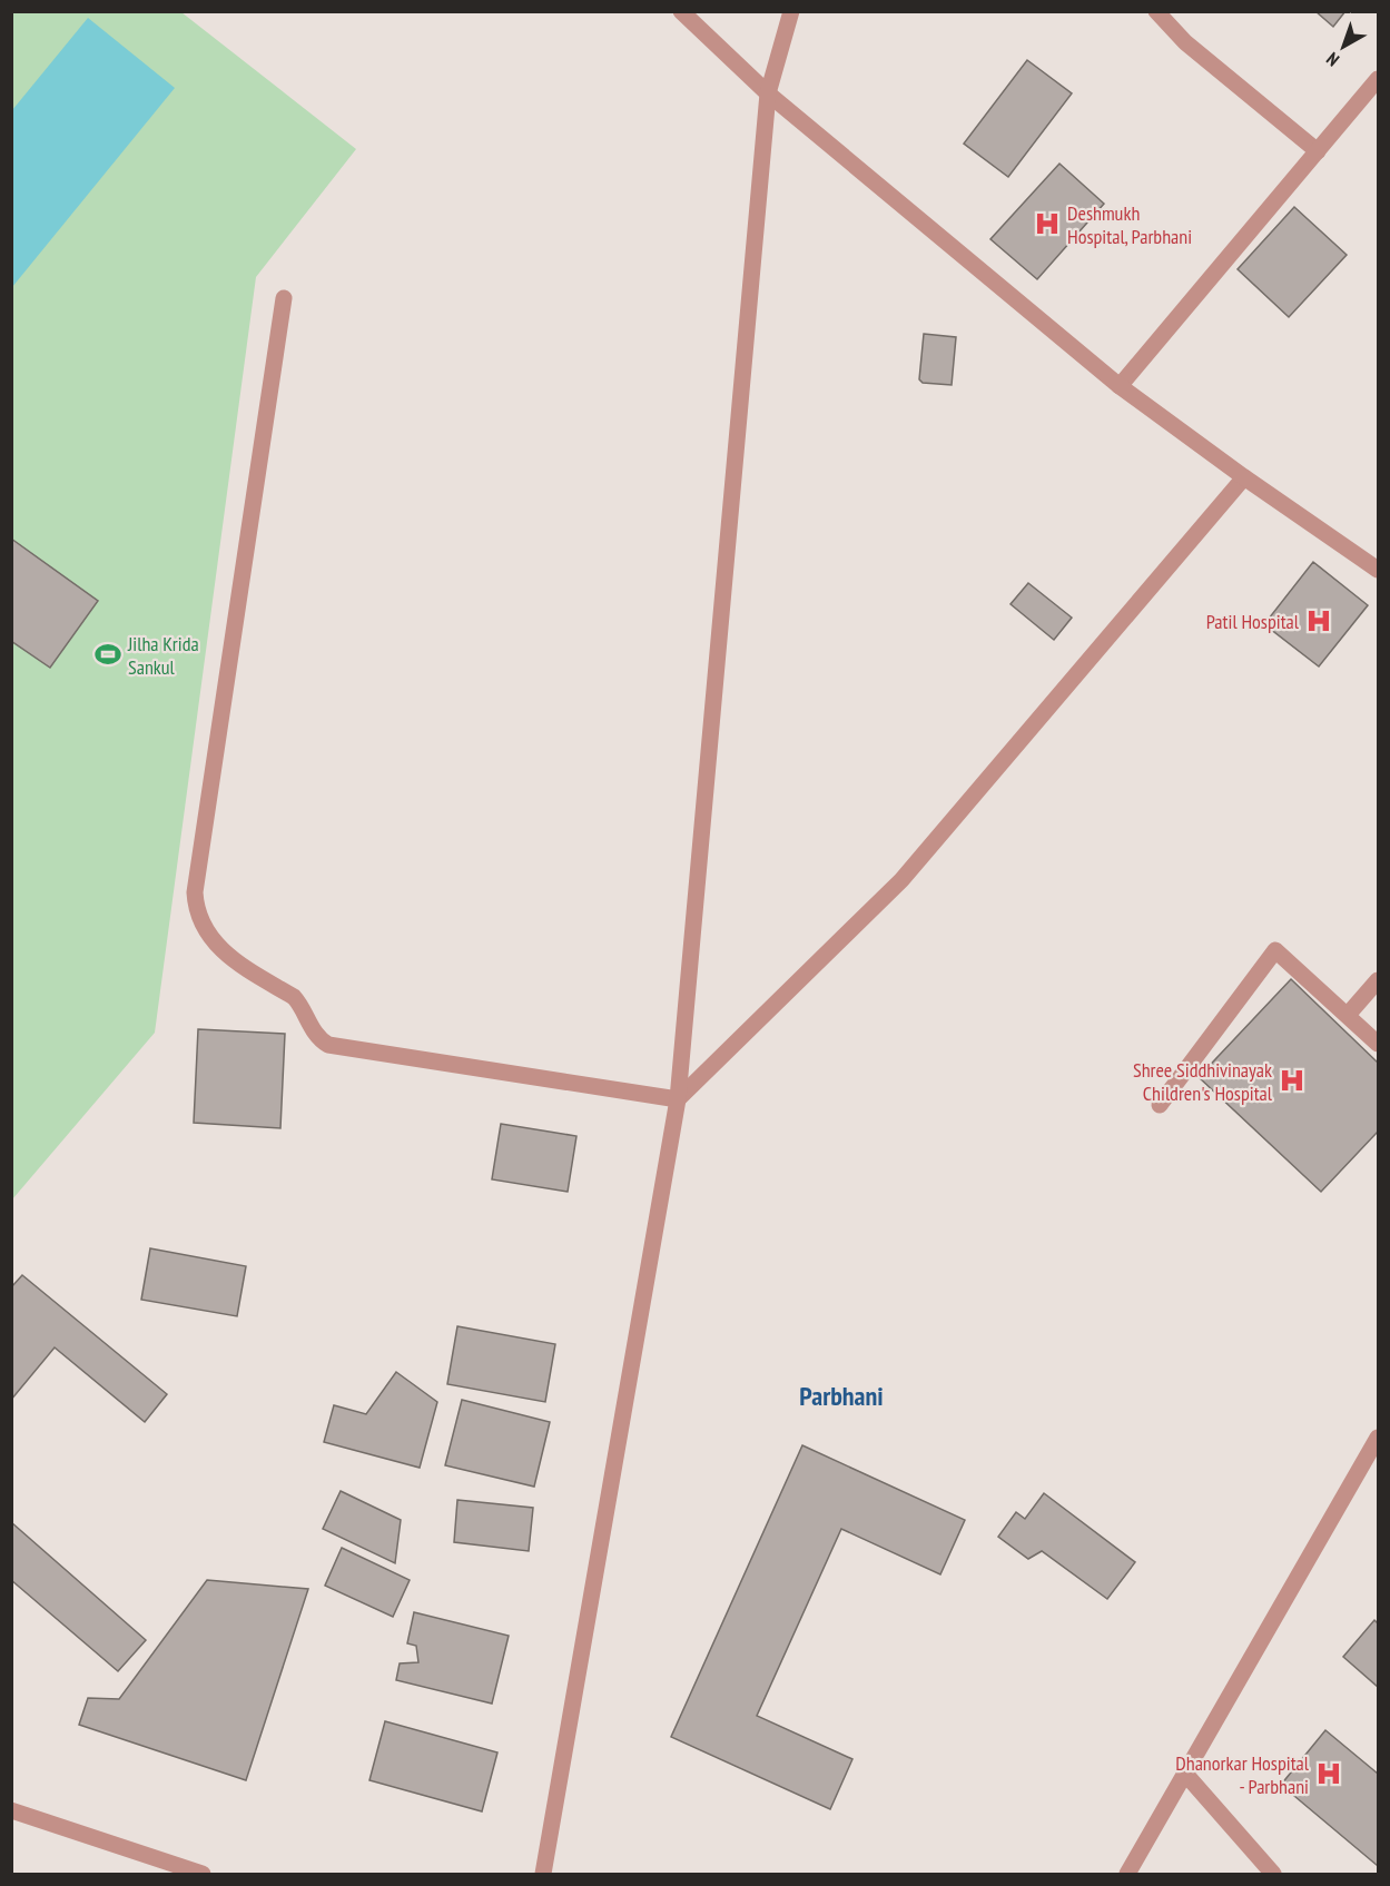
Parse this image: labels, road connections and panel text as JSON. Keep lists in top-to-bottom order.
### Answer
{
  "districts": ["Parbhani"],
  "places": {
    "hospital": [
      "Deshmukh Hospital, Parbhani",
      "Patil Hospital",
      "Shree Siddhivinayak Children's Hospital",
      "Dhanorkar Hospital - Parbhani"
    ],
    "sports": ["Jilha Krida Sankul"]
  },
  "north": "bottom left"
}
